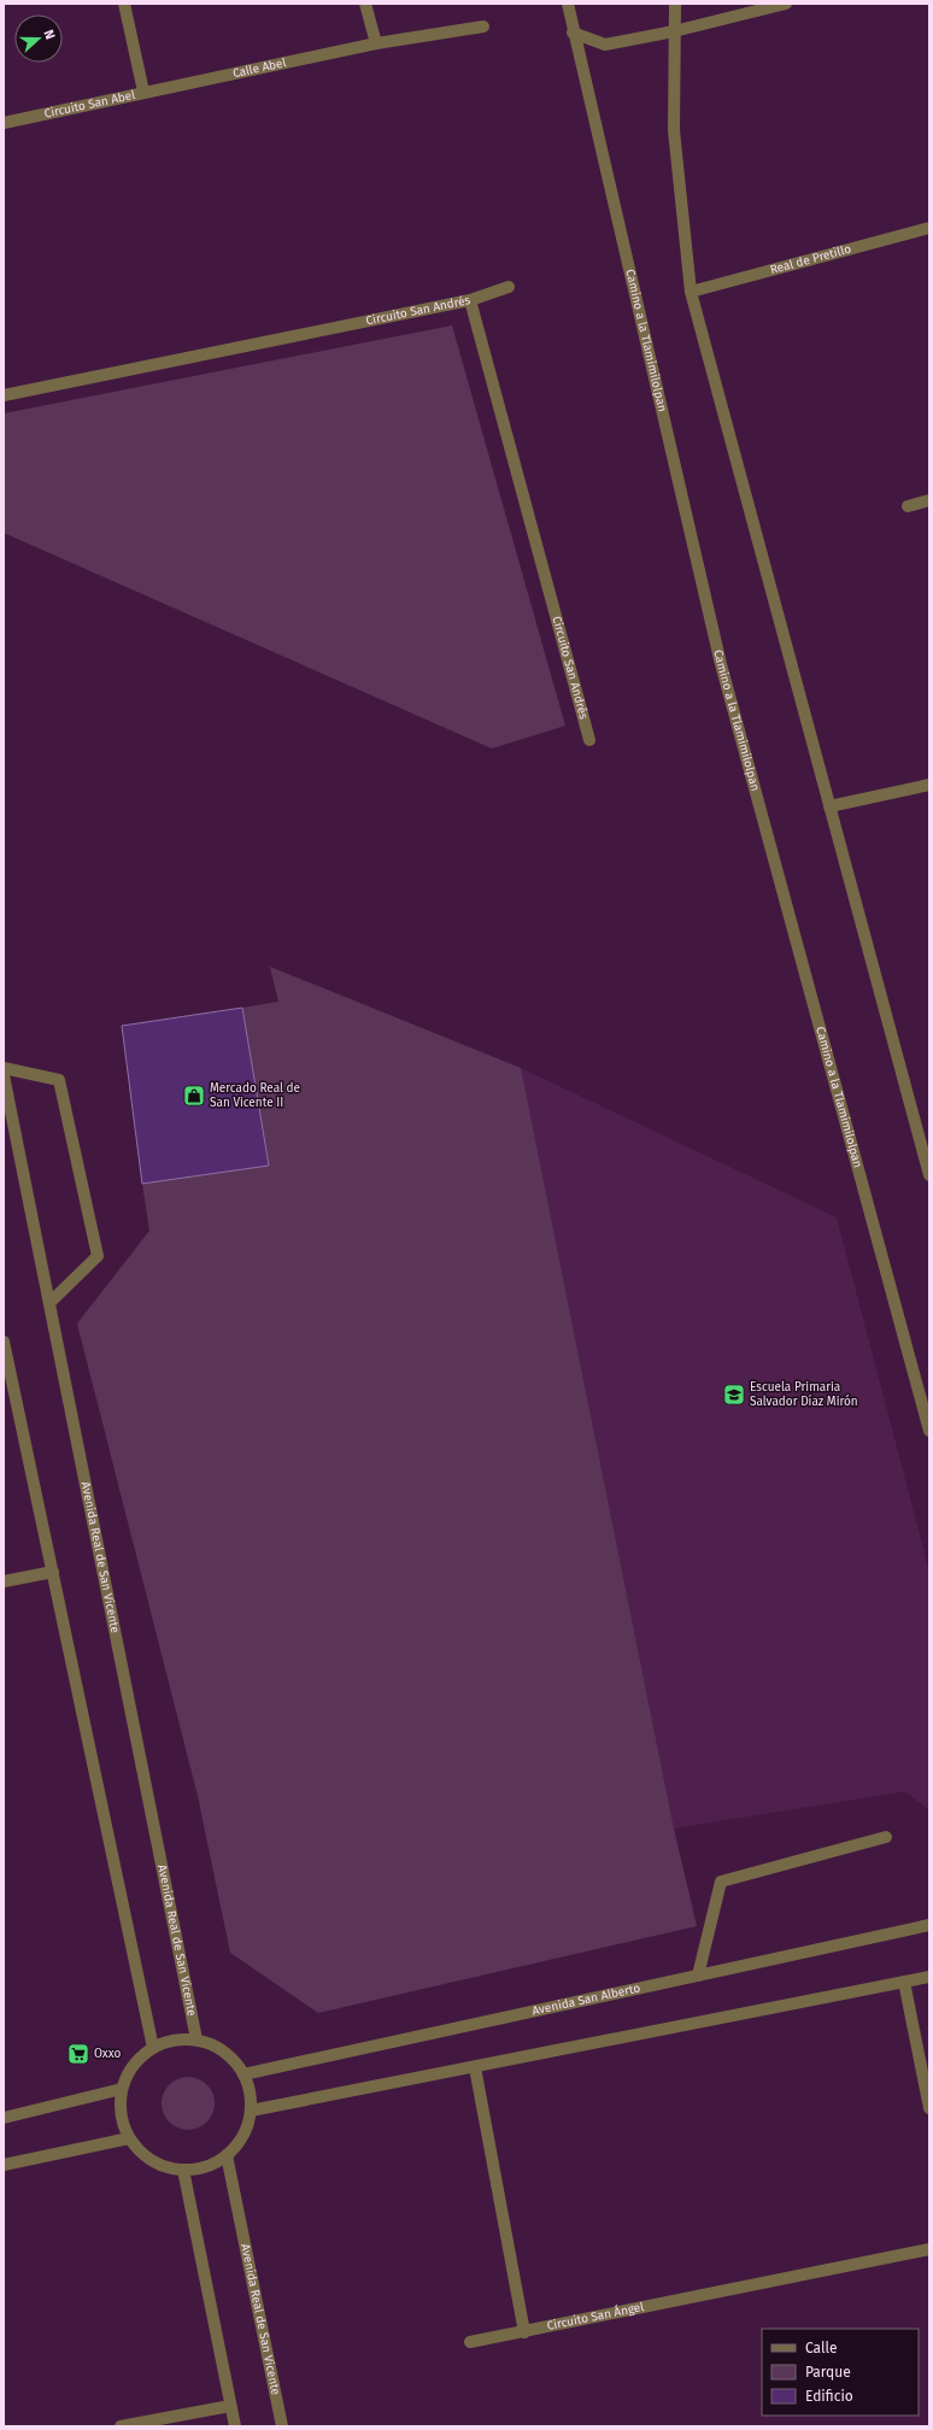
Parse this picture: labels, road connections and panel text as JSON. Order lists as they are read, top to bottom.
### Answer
{
  "streets": {
    "street": [
      "Calle Abel",
      "Circuito San Abel",
      "Real de Pretillo",
      "Circuito San Andrés",
      "Camino a la Tlamimilolpan",
      "Avenida Real de San Vicente",
      "Avenida San Alberto",
      "Circuito San Ángel"
    ]
  },
  "crossings": [
    ["Calle Abel", "Circuito San Abel"],
    ["Avenida Real de San Vicente", "Avenida San Alberto"]
  ],
  "places": {
    "shop": ["Mercado Real de San Vicente II"],
    "school or university": ["Escuela Primaria Salvador Díaz Mirón"],
    "supermarket": ["Oxxo"]
  },
  "legend": ["Calle", "Parque", "Edificio"],
  "north": "right"
}
